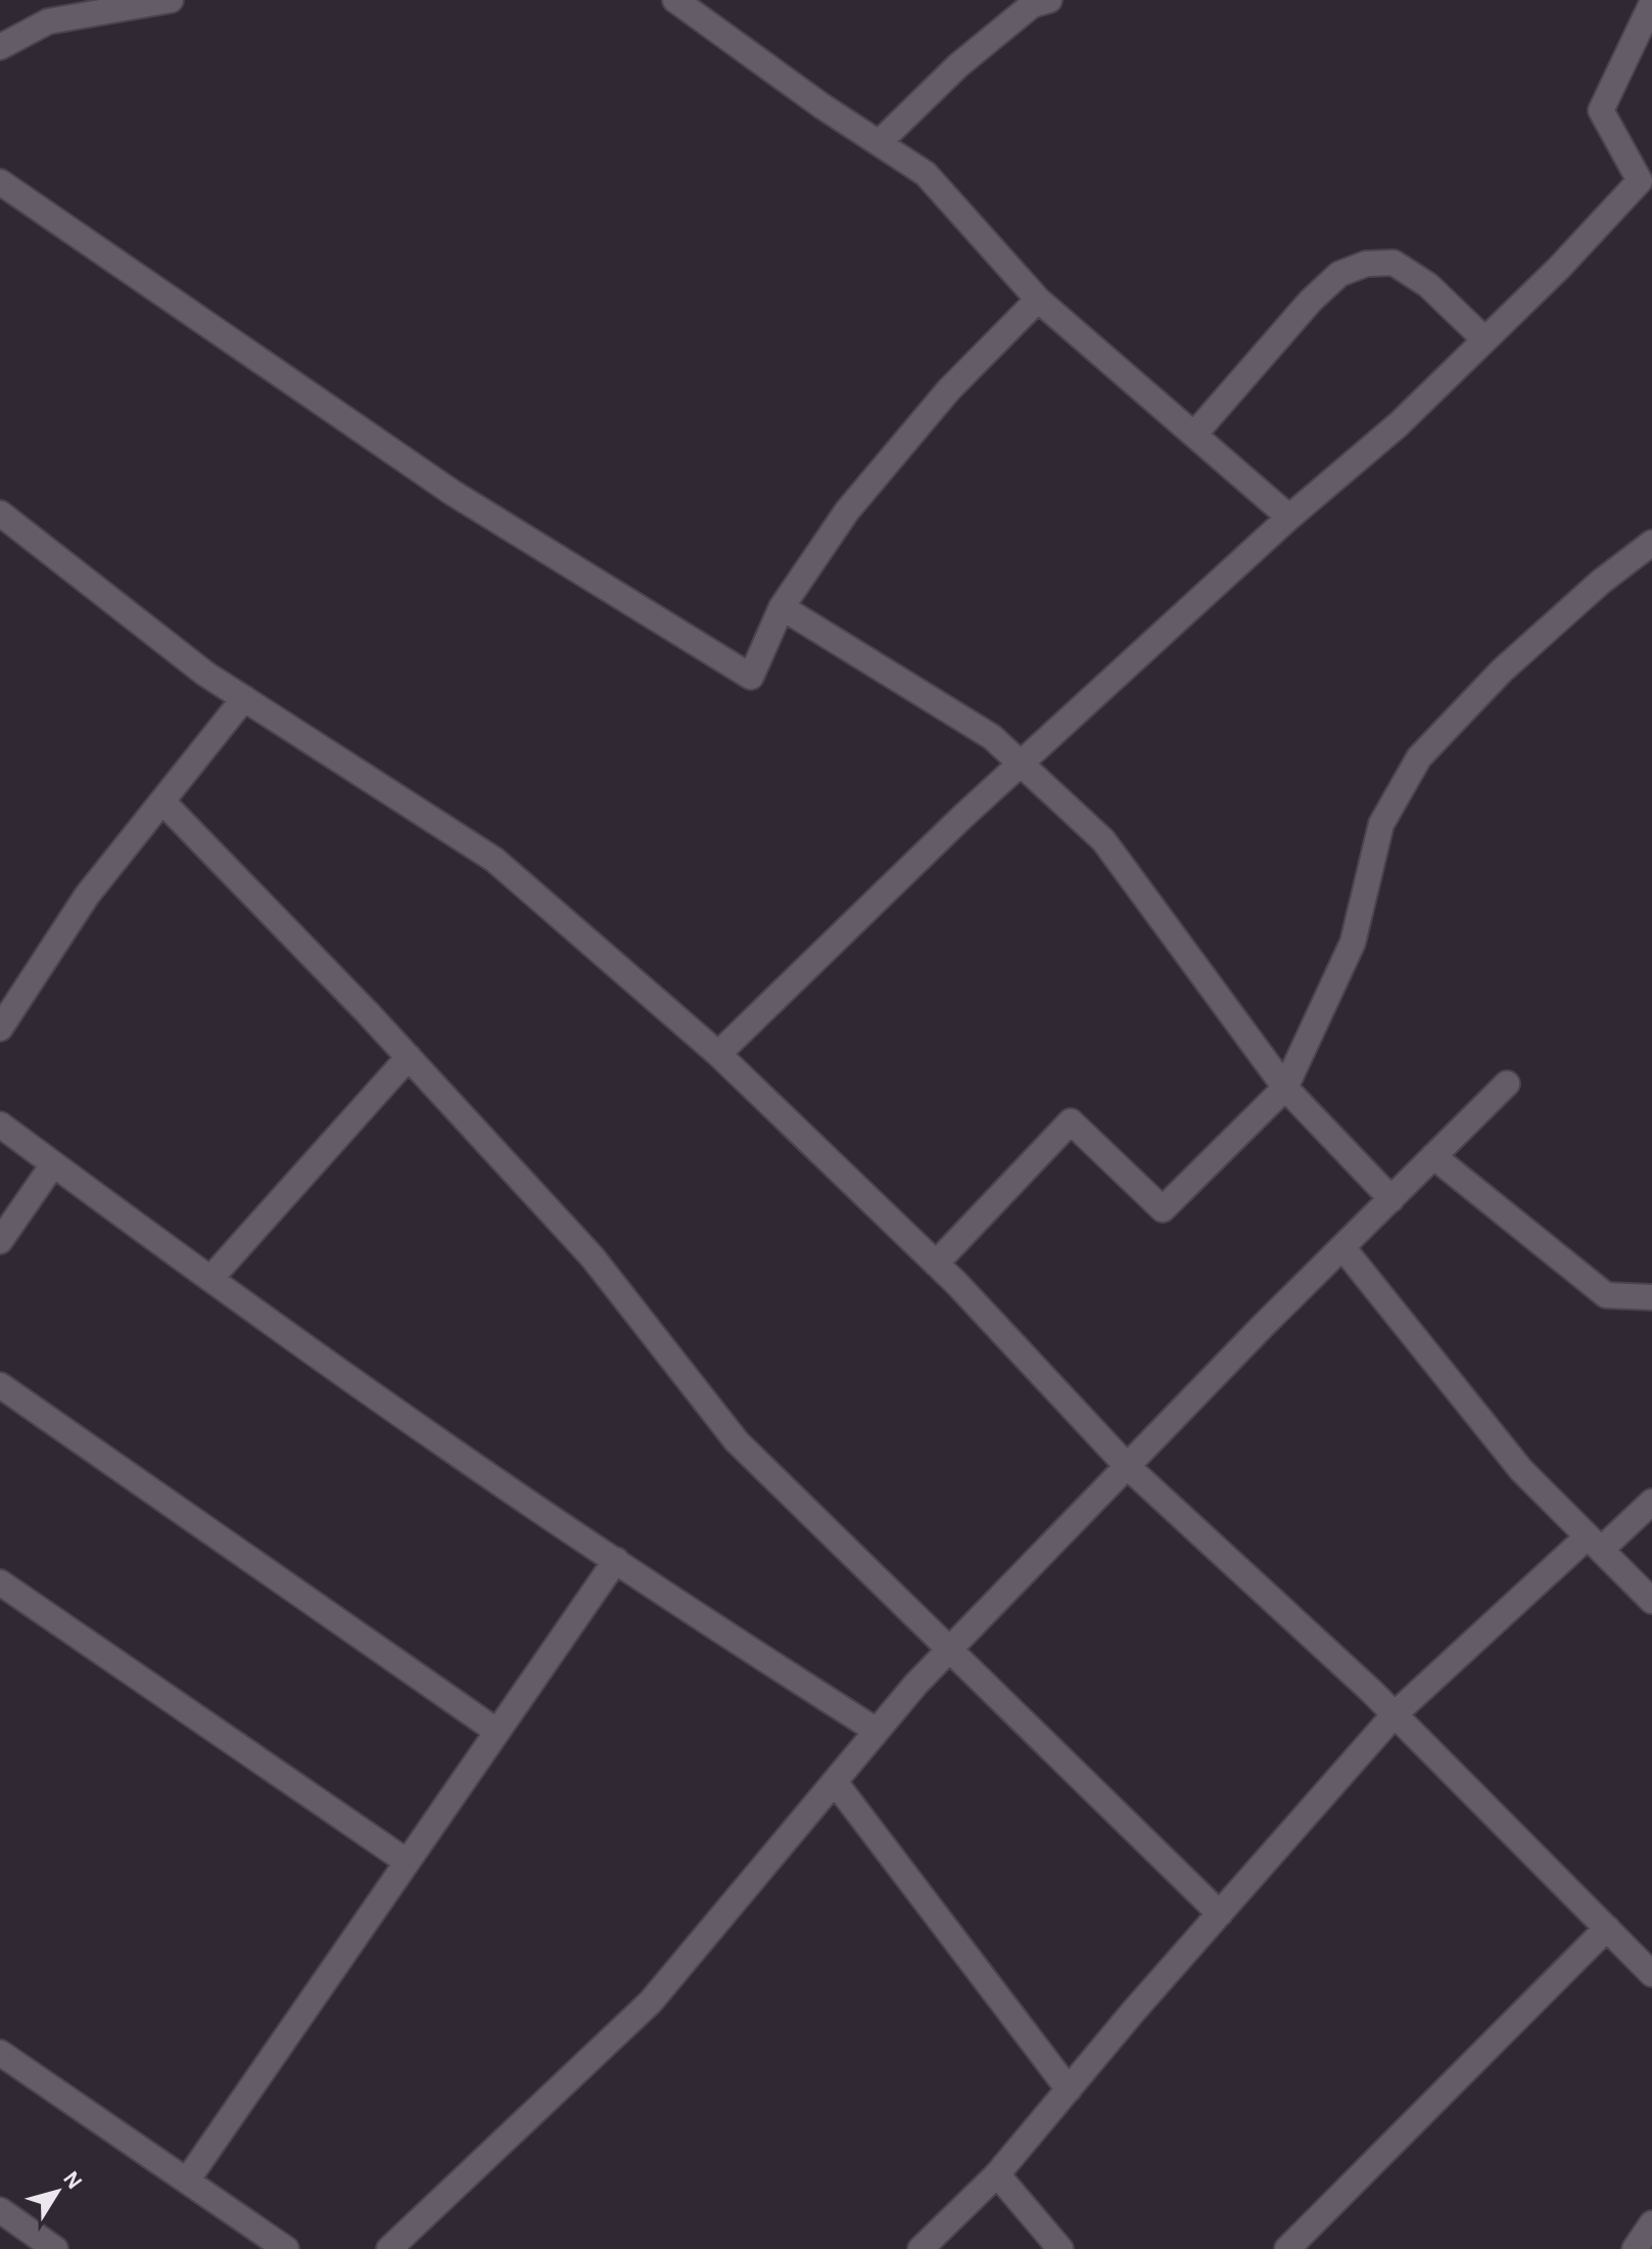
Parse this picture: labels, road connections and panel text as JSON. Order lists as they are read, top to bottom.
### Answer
{
  "north": "top right"
}
